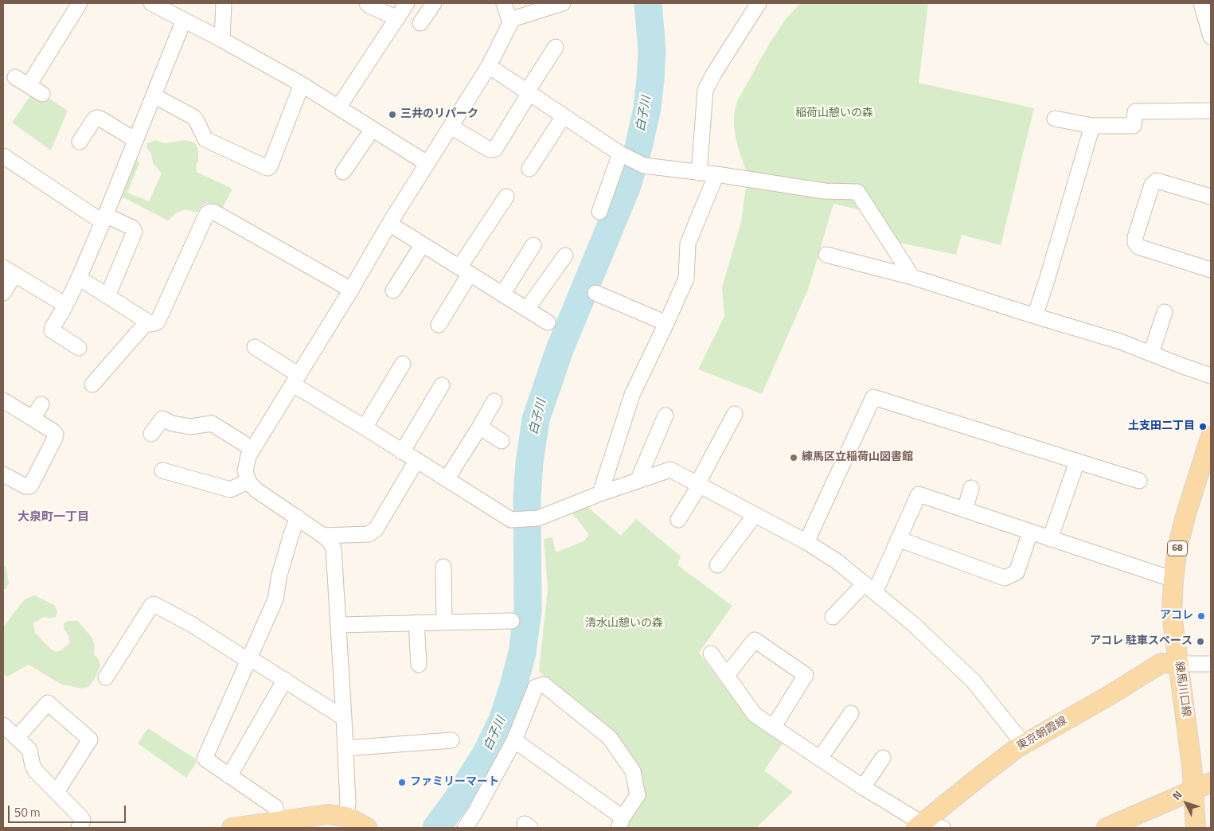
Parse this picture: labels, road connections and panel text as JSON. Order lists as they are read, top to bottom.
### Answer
{
  "streets": {
    "main road": ["68", "練馬川口線", "東京朝霞線"]
  },
  "crossings": [
    ["練馬川口線", "東京朝霞線"]
  ],
  "districts": ["大泉町一丁目"],
  "water": ["白子川"],
  "parks": ["稲荷山憩いの森", "清水山憩いの森"],
  "places": [
    "三井のリパーク",
    "土支田二丁目",
    "練馬区立稲荷山図書館",
    "アコレ",
    "アコレ 駐車スペース",
    "ファミリーマート"
  ],
  "scale_bar": "50 m",
  "north": "top left"
}
